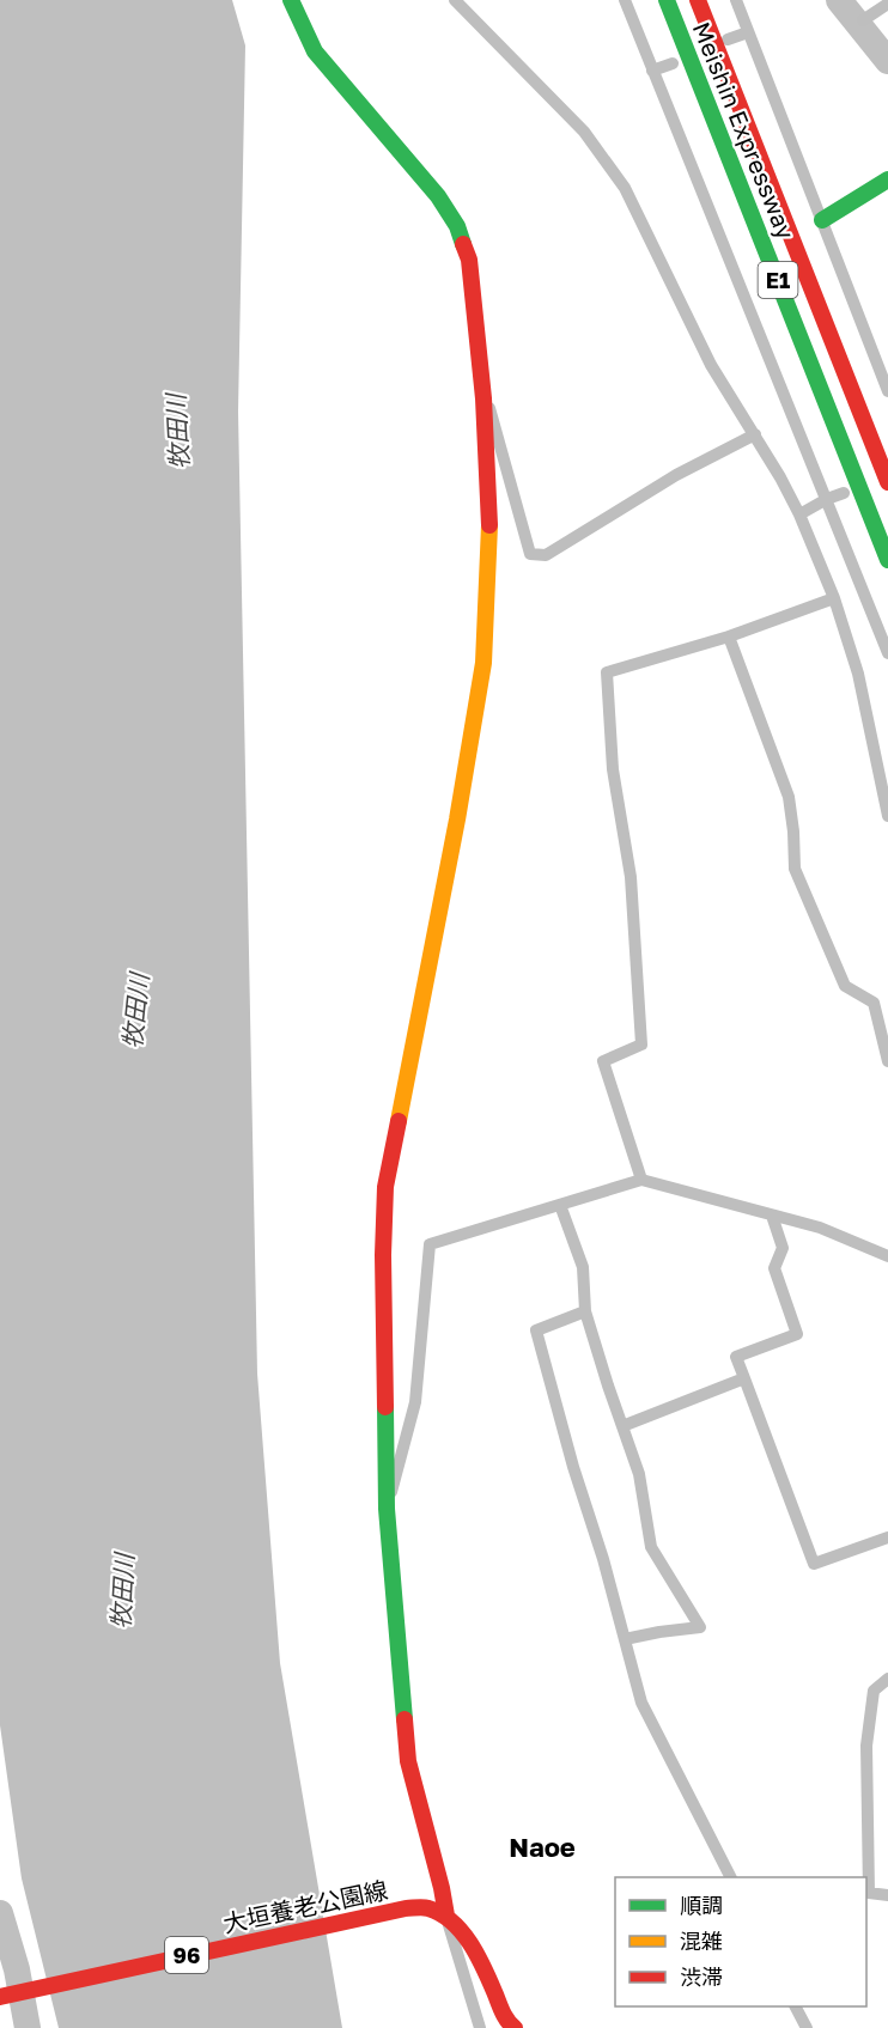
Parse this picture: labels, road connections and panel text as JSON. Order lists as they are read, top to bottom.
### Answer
{
  "streets": {
    "main road": [
      "Meishin Expressway",
      "E1",
      "大垣養老公園線",
      "96"
    ]
  },
  "districts": ["Naoe"],
  "water": ["牧田川"],
  "legend": ["順調", "混雑", "渋滞"]
}
